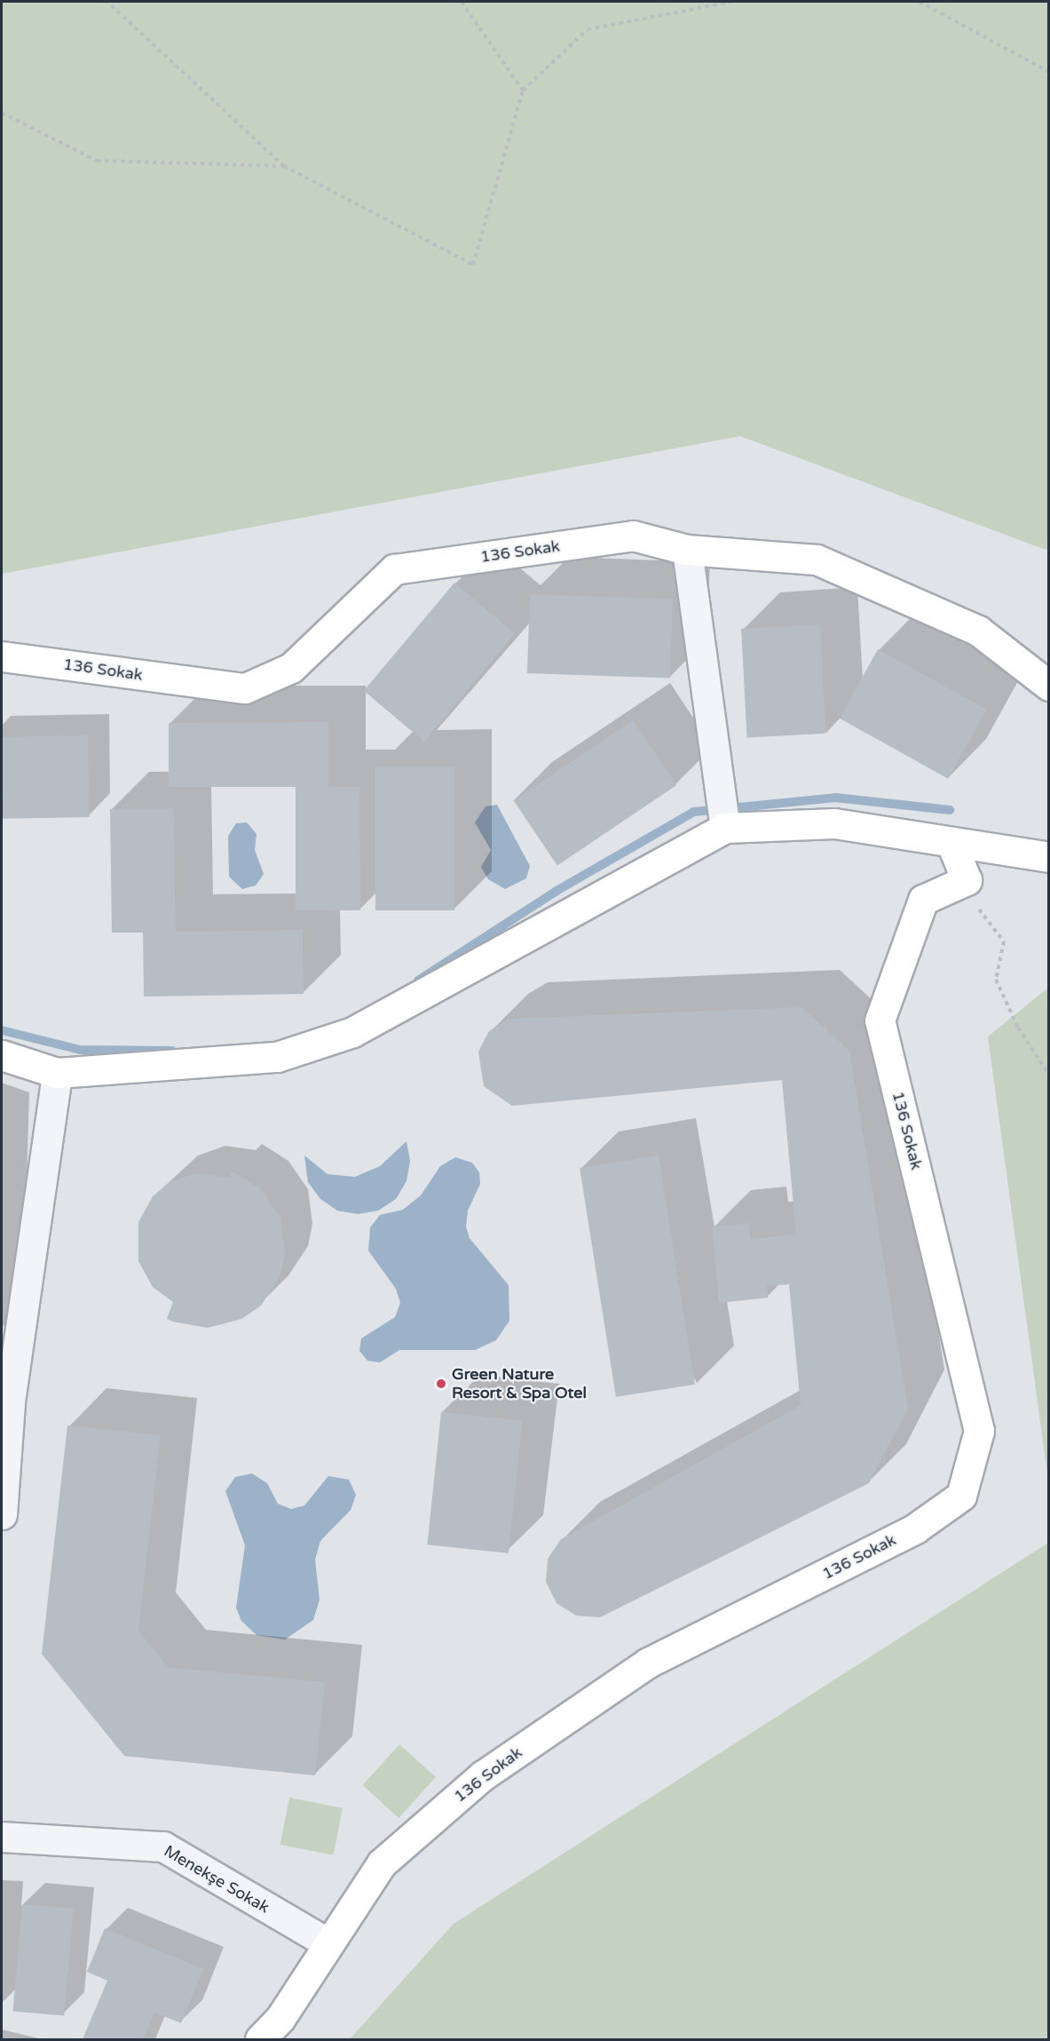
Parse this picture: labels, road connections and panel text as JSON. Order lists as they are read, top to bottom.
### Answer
{
  "streets": {
    "street": ["136 Sokak", "Menekşe Sokak"]
  },
  "crossings": [
    ["136 Sokak", "Menekşe Sokak"]
  ],
  "places": ["Green Nature Resort & Spa Otel"]
}
